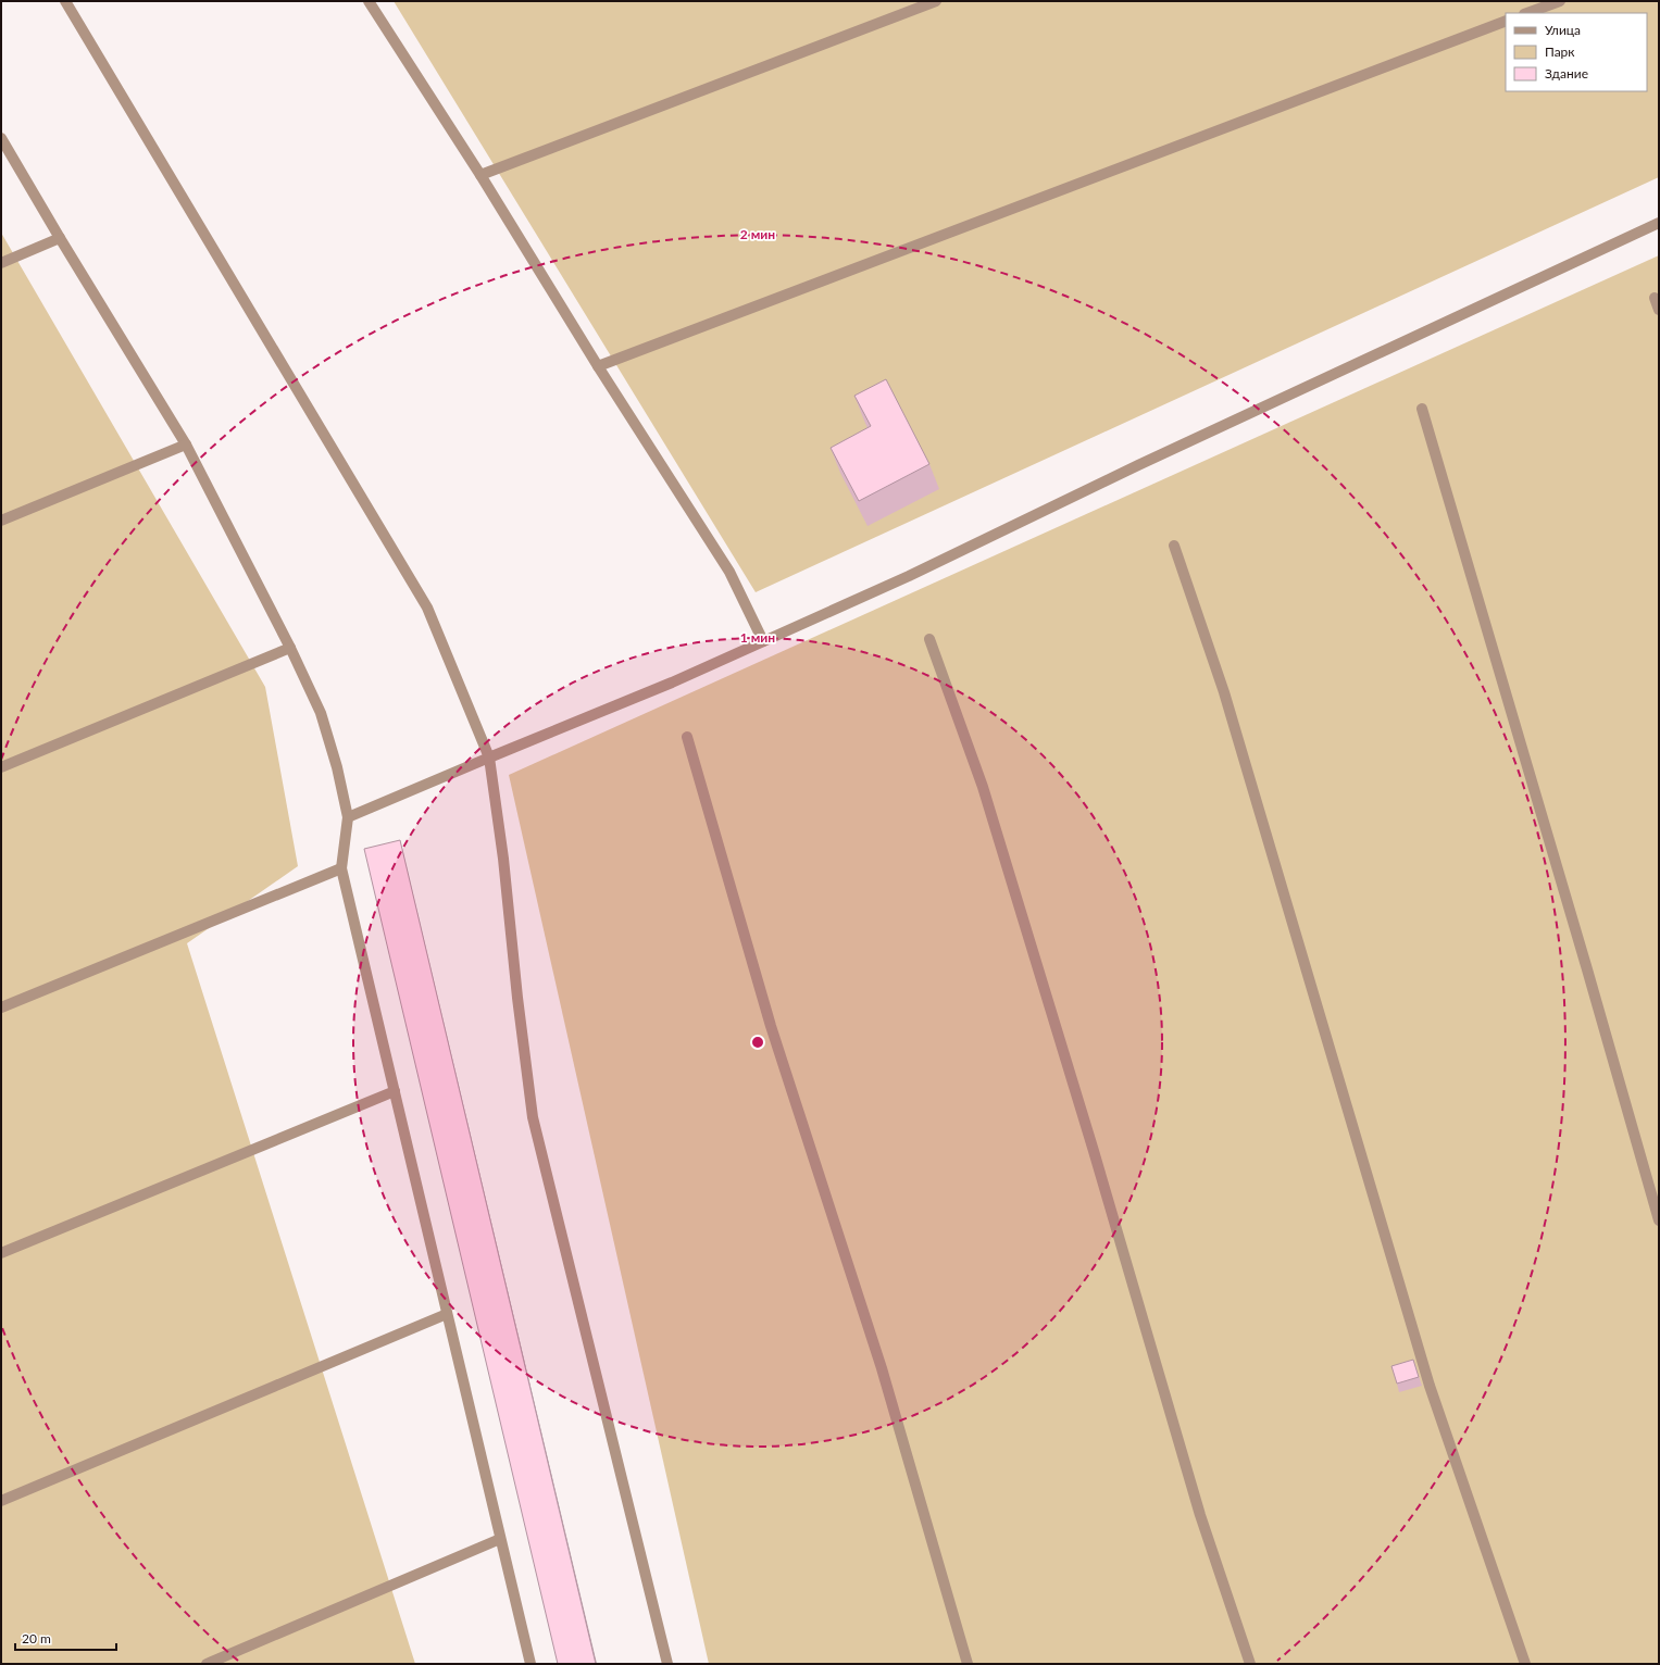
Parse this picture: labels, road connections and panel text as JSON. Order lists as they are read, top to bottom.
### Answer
{
  "legend": ["Улица", "Парк", "Здание"],
  "scale_bar": "20 m",
  "rings": ["2 мин", "1 мин"]
}
